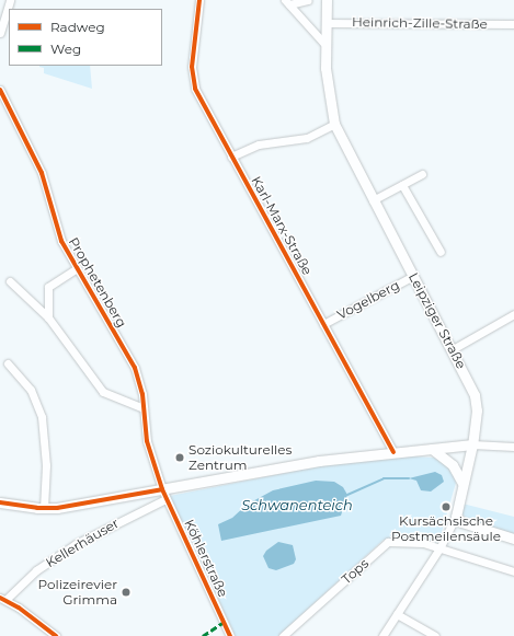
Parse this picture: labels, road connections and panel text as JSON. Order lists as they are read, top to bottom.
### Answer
{
  "streets": {
    "main road": ["Leipziger Straße"],
    "street": [
      "Heinrich-Zille-Straße",
      "Karl-Marx-Straße",
      "Prophetenberg",
      "Vogelberg",
      "Kellerhäuser",
      "Köhlerstraße",
      "Tops"
    ]
  },
  "crossings": [
    ["Heinrich-Zille-Straße", "Leipziger Straße"],
    ["Karl-Marx-Straße", "Vogelberg"],
    ["Prophetenberg", "Kellerhäuser"],
    ["Prophetenberg", "Köhlerstraße"],
    ["Vogelberg", "Leipziger Straße"],
    ["Leipziger Straße", "Tops"],
    ["Kellerhäuser", "Köhlerstraße"]
  ],
  "water": ["Schwanenteich"],
  "places": ["Soziokulturelles Zentrum", "Kursächsische Postmeilensäule", "Polizeirevier Grimma"],
  "legend": ["Radweg", "Weg"]
}
